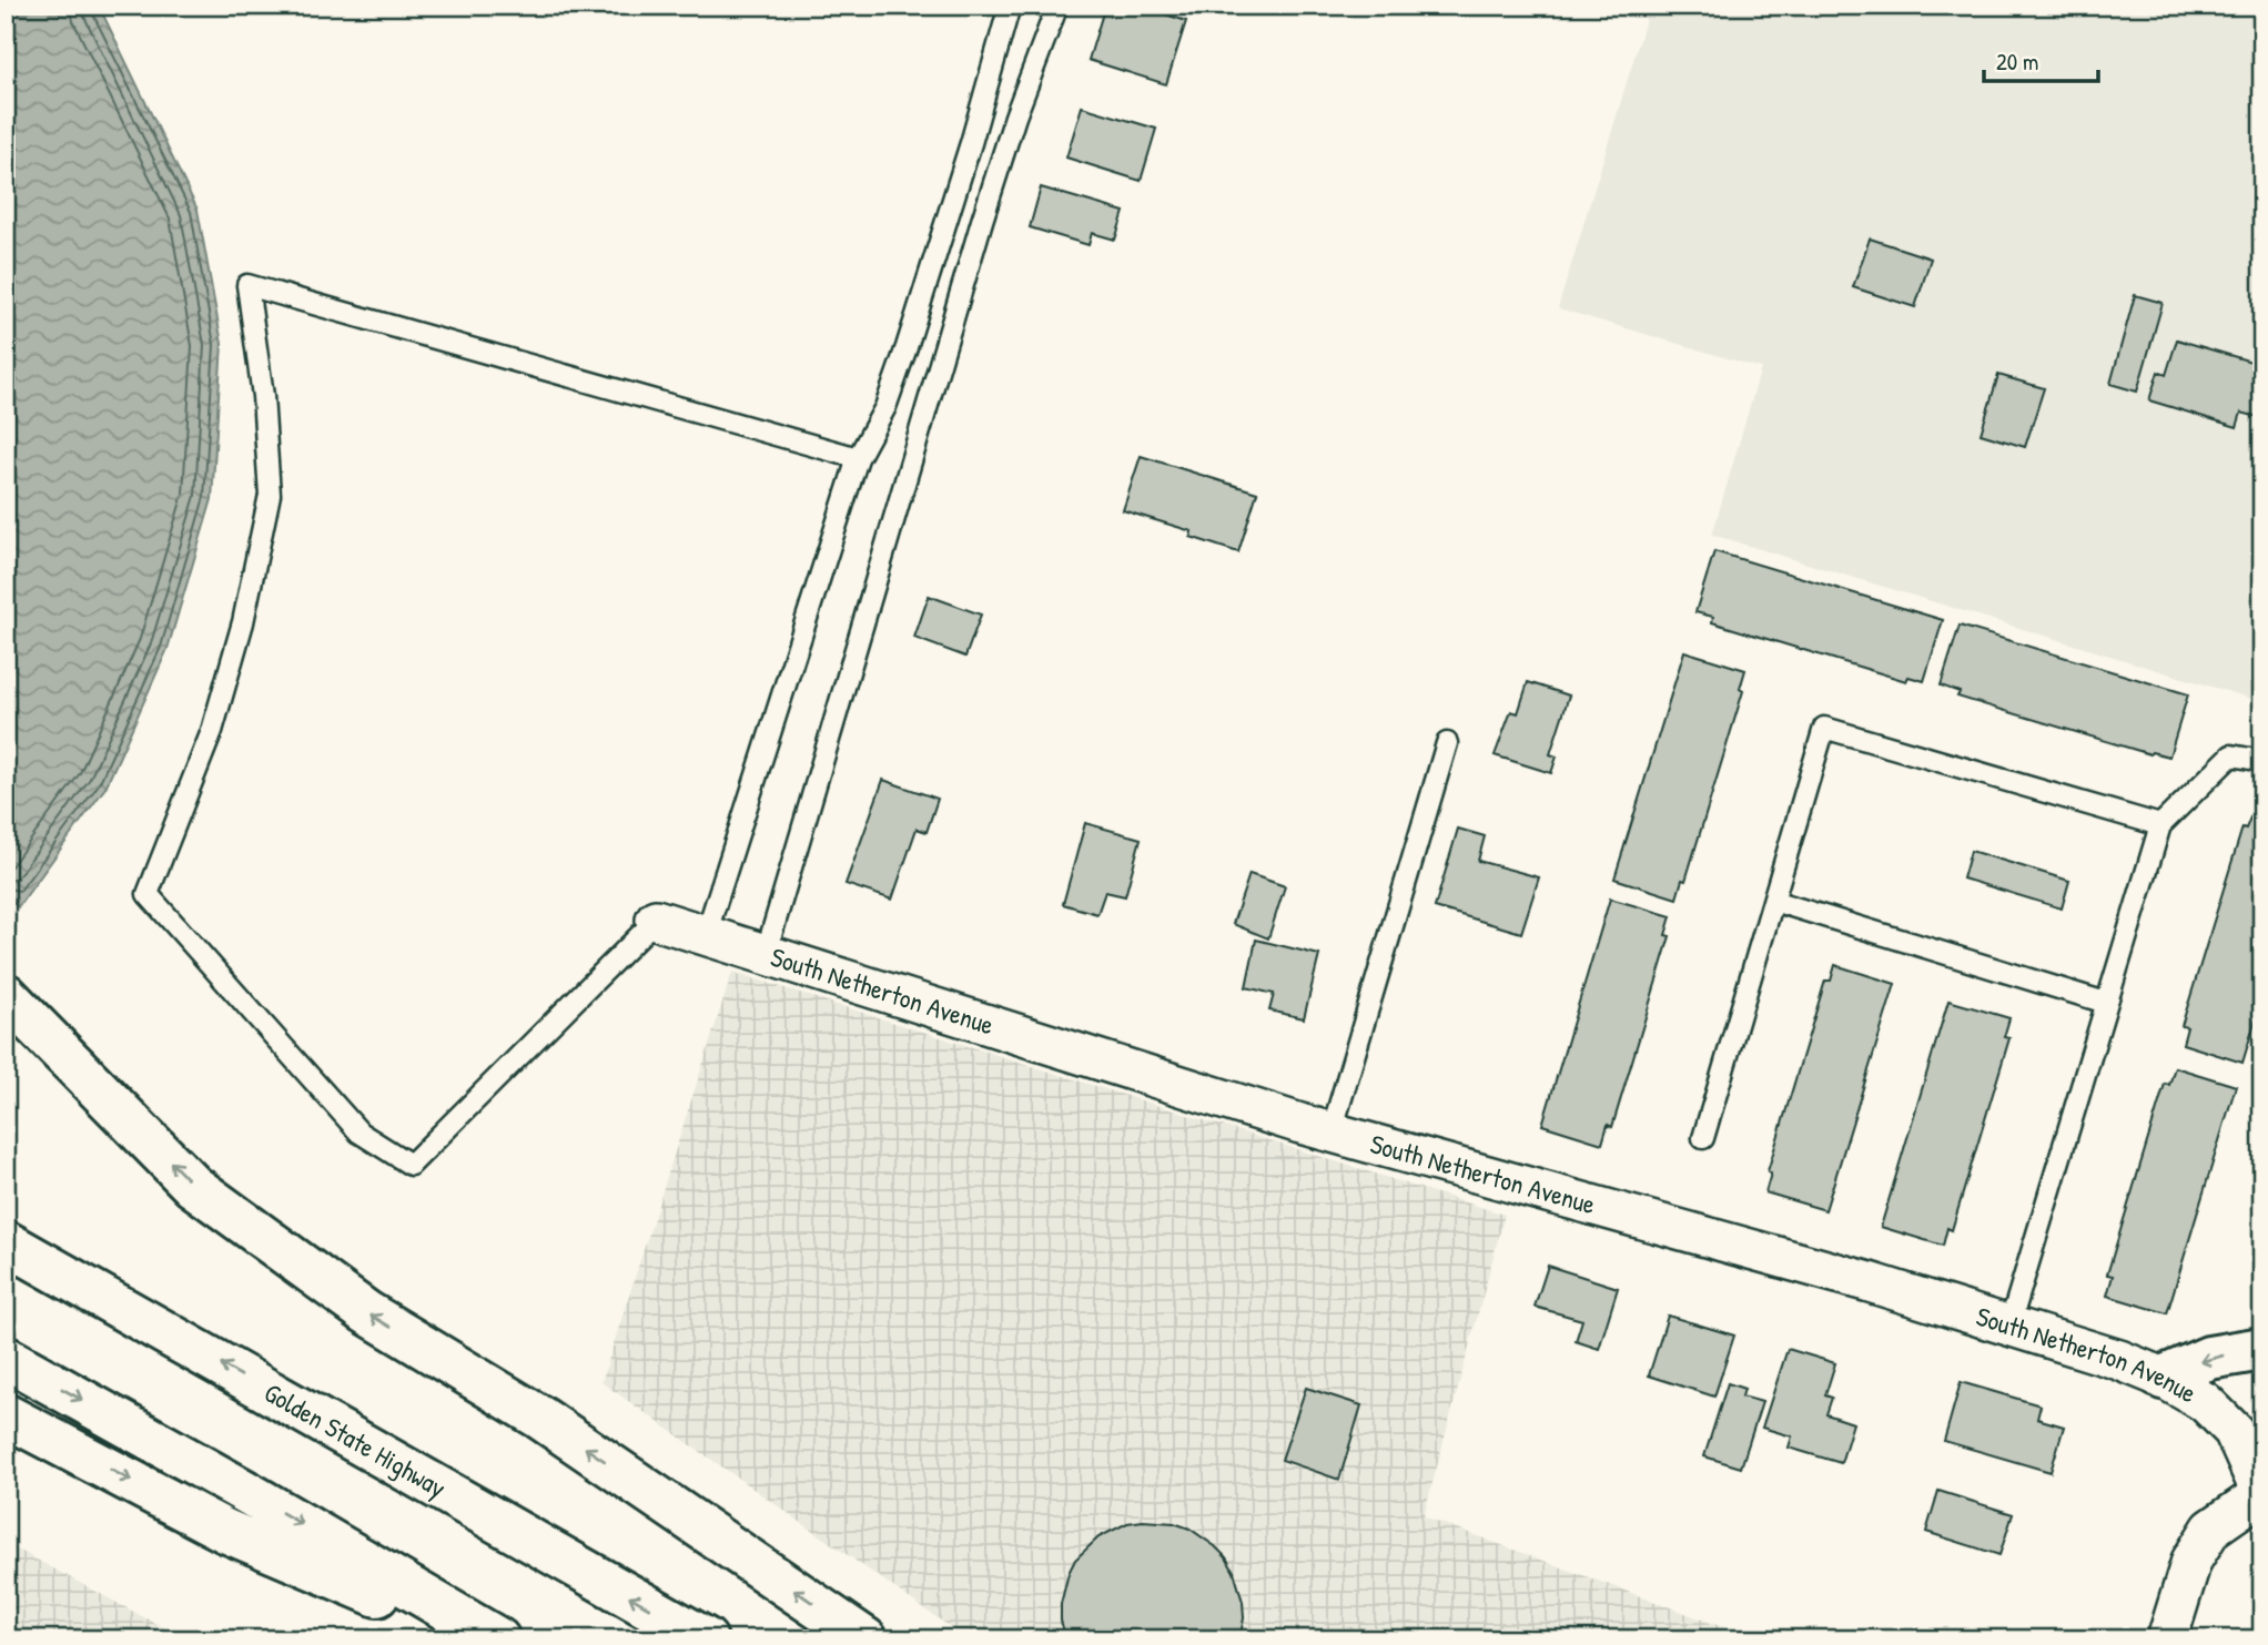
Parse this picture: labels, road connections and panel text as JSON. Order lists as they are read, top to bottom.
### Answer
{
  "streets": {
    "main road": ["Golden State Highway"],
    "street": ["South Netherton Avenue"]
  },
  "scale_bar": "20 m"
}
